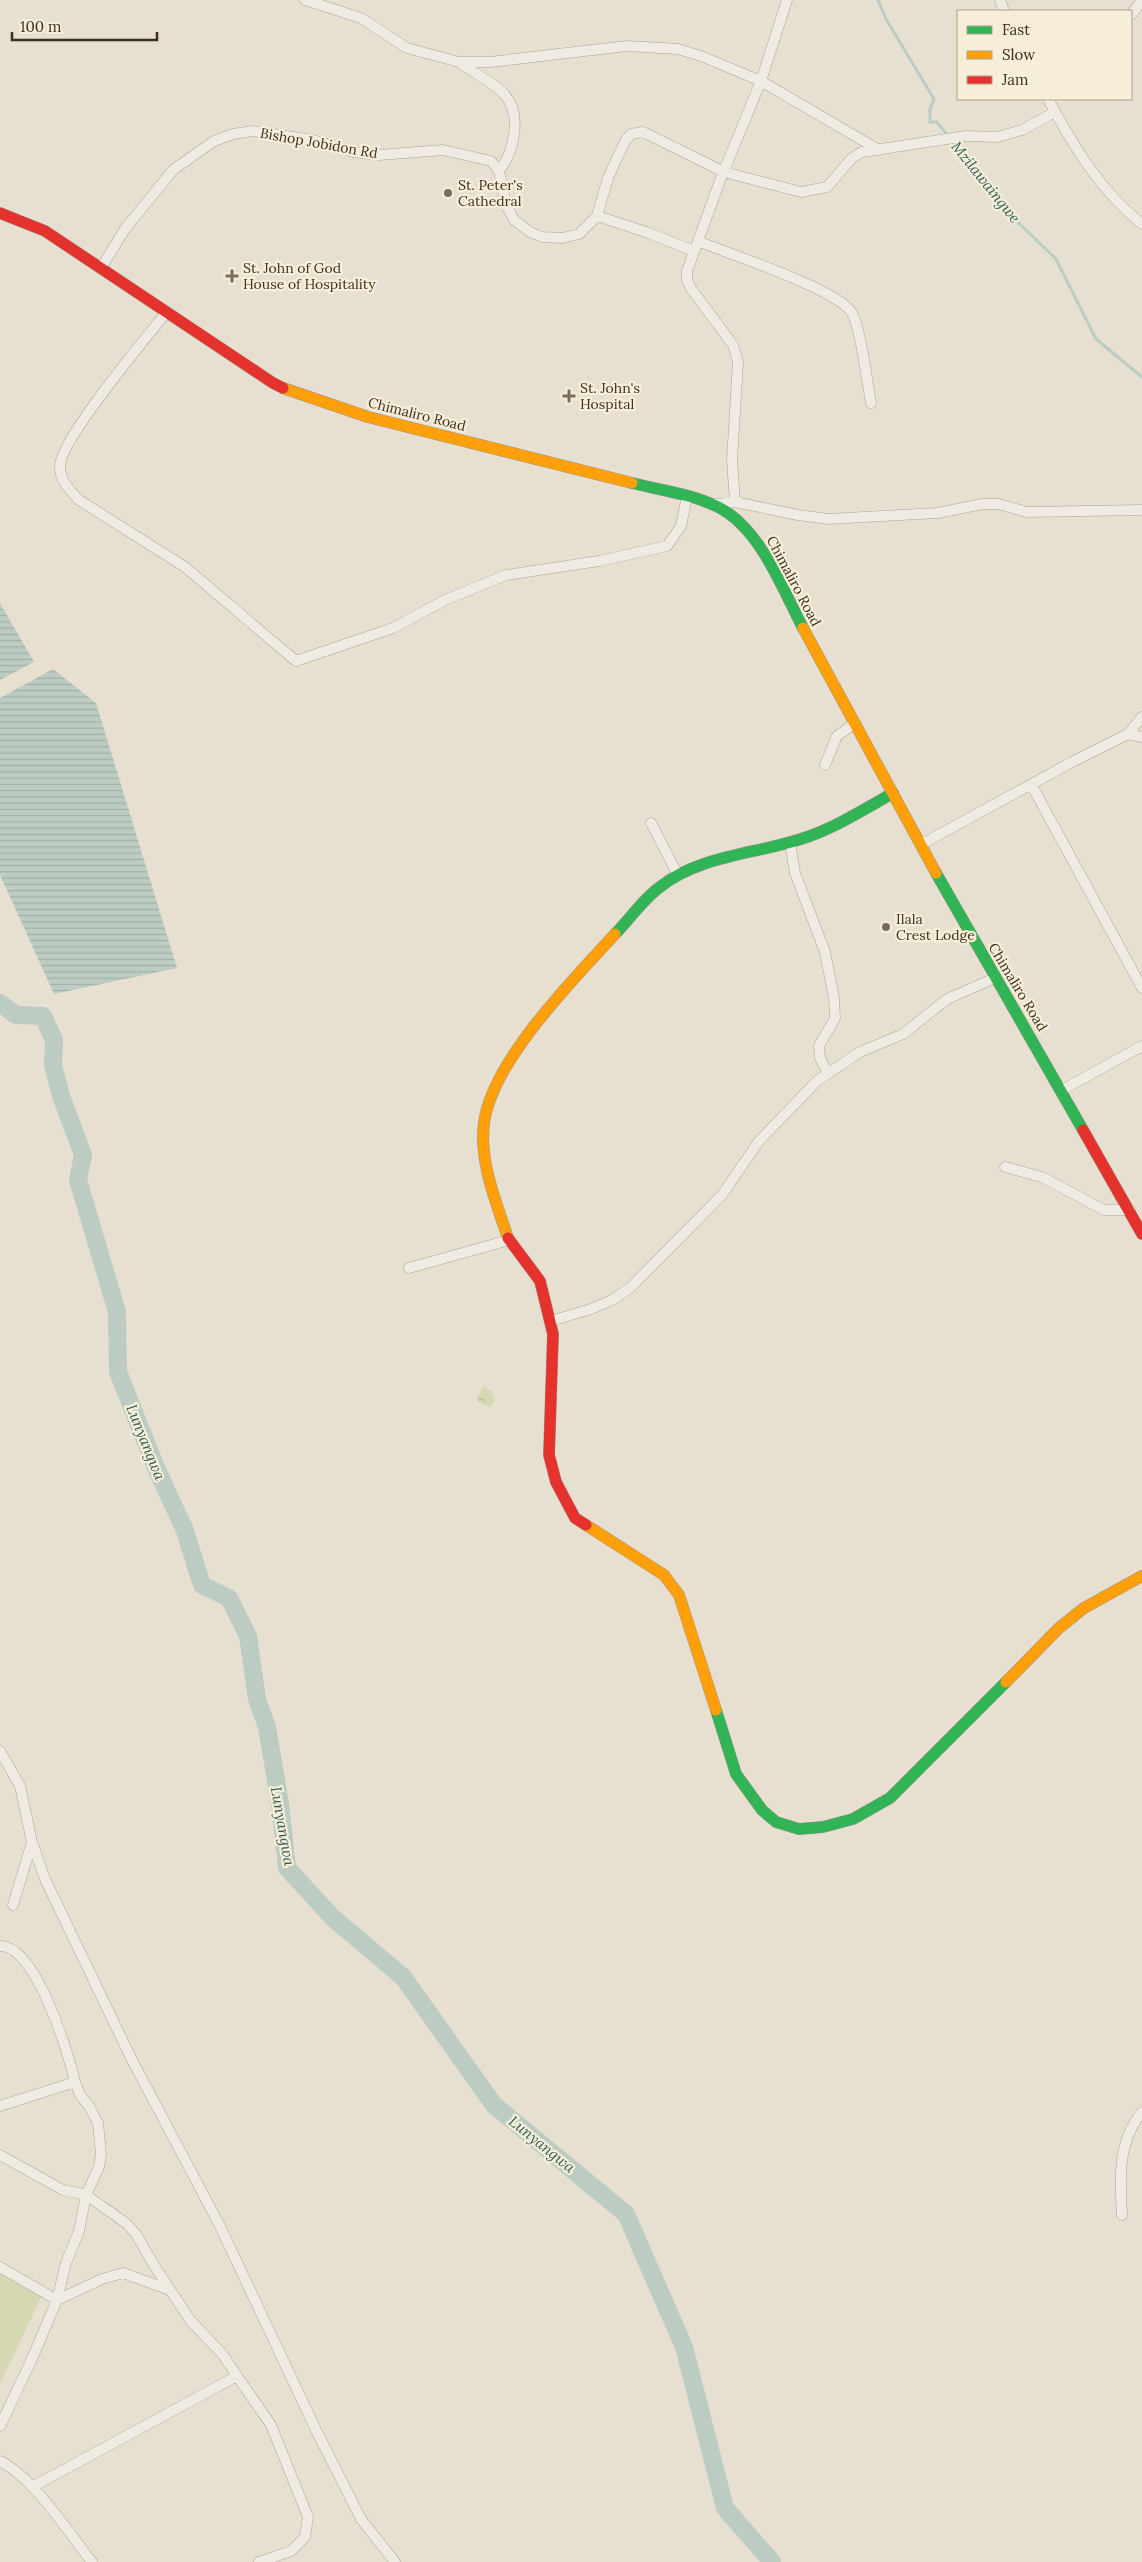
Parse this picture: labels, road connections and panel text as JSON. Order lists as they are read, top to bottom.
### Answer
{
  "streets": {
    "street": ["Bishop Jobidon Rd", "Chimaliro Road"]
  },
  "crossings": [
    ["Bishop Jobidon Rd", "Chimaliro Road"]
  ],
  "water": ["Mzilawaingwe", "Lunyangwa"],
  "places": {
    "other": ["St. Peter's Cathedral", "Ilala Crest Lodge"],
    "health": ["St. John of God House of Hospitality", "St. John's Hospital"]
  },
  "legend": ["Fast", "Slow", "Jam"],
  "scale_bar": "100 m"
}
